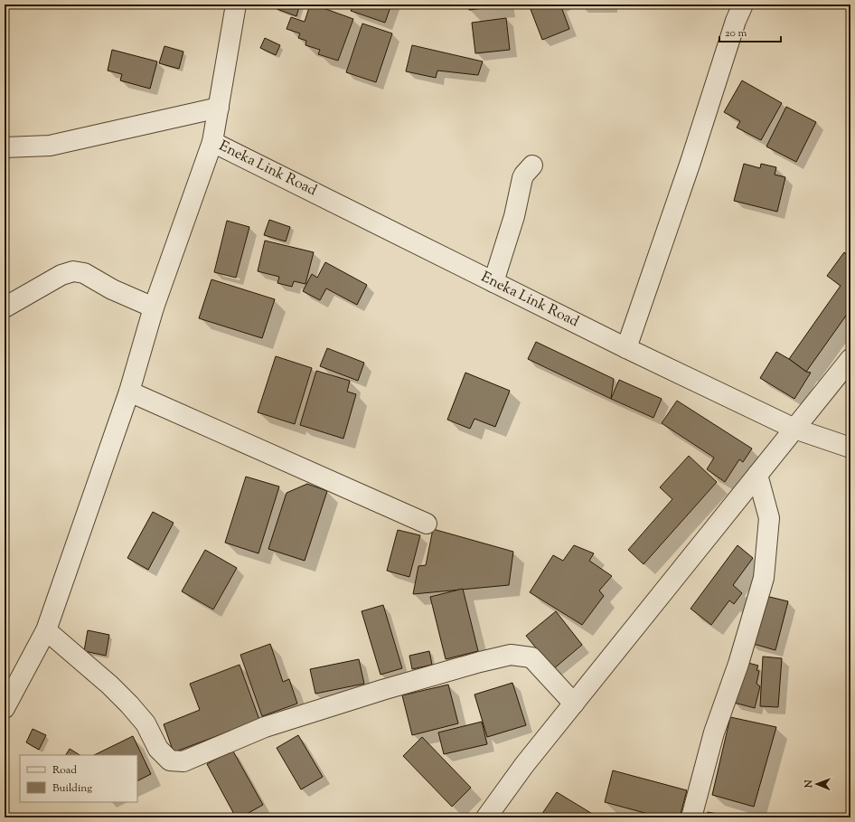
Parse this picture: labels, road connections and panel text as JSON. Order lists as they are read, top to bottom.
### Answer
{
  "streets": {
    "street": ["Eneka Link Road"]
  },
  "legend": ["Road", "Building"],
  "scale_bar": "20 m",
  "north": "left"
}
